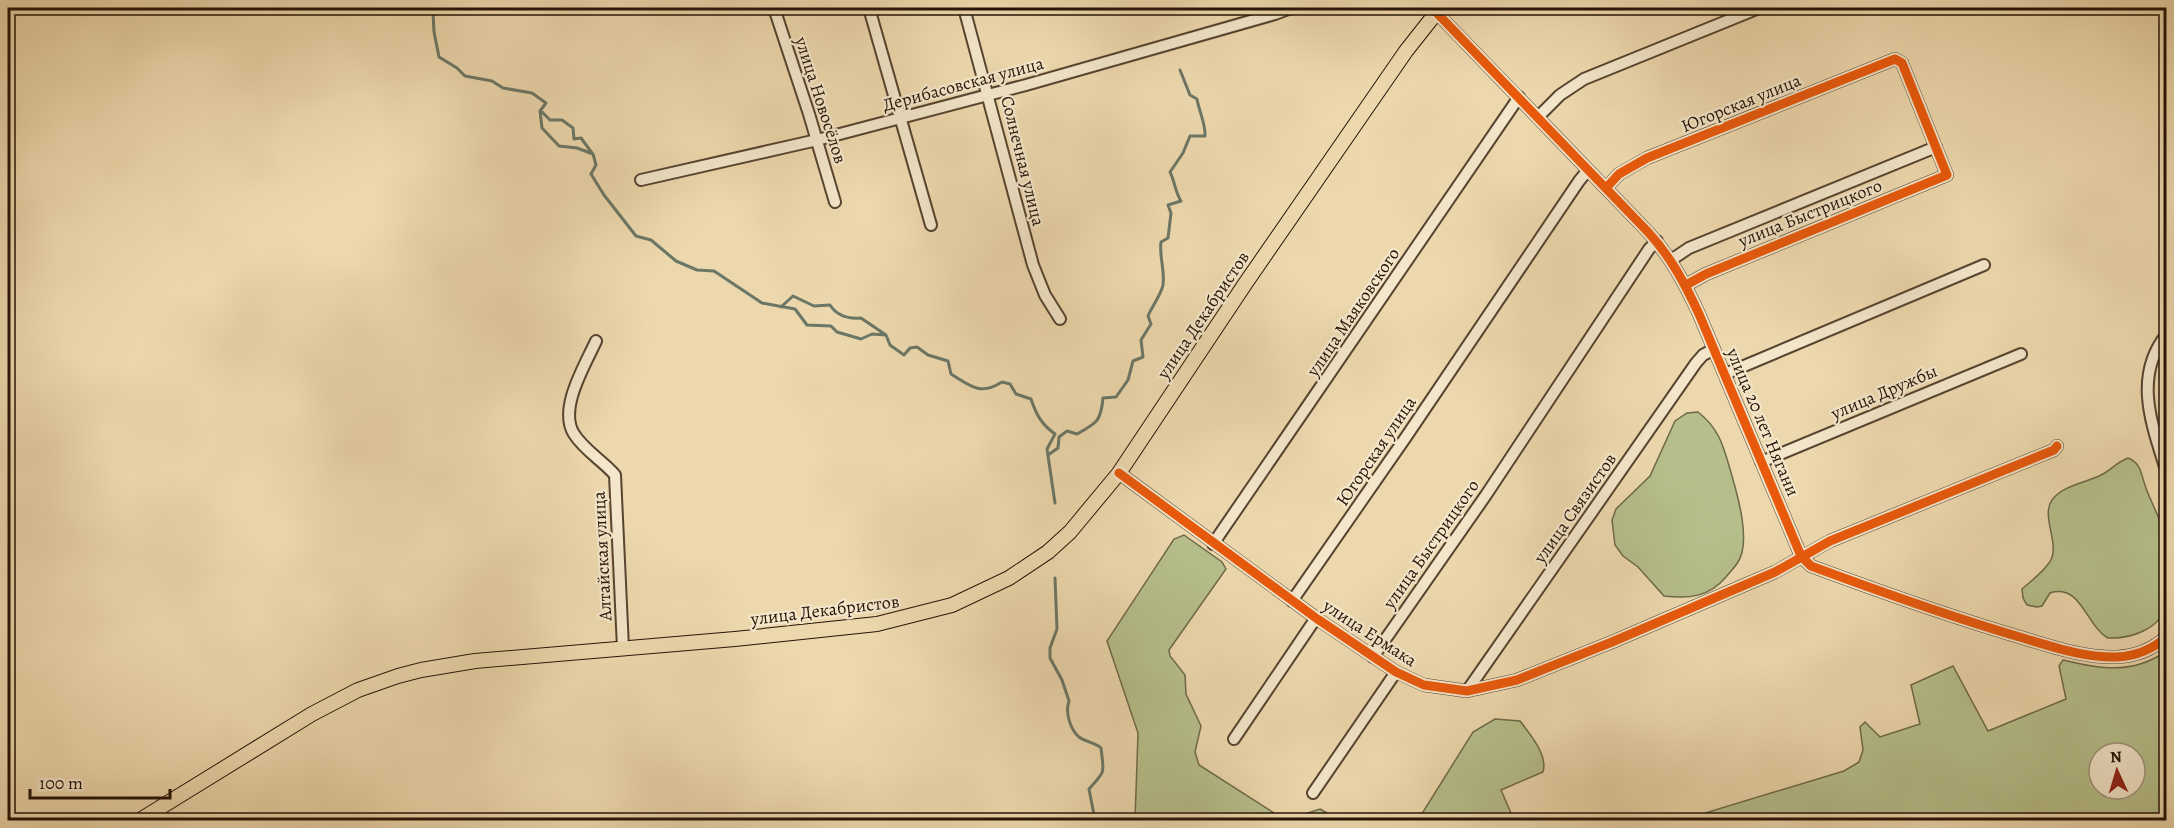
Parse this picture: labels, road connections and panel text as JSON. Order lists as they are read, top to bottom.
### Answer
{
  "streets": {
    "main road": ["улица Декабристов"],
    "street": [
      "Дерибасовская улица",
      "улица Новосёлов",
      "Югорская улица",
      "Солнечная улица",
      "улица Быстрицкого",
      "улица Маяковского",
      "улица Дружбы",
      "улица 20 лет Нягани",
      "улица Связистов",
      "Алтайская улица",
      "улица Ермака"
    ]
  },
  "crossings": [
    ["Дерибасовская улица", "улица Новосёлов"],
    ["Дерибасовская улица", "Солнечная улица"],
    ["Югорская улица", "улица Быстрицкого"],
    ["Югорская улица", "улица 20 лет Нягани"],
    ["Югорская улица", "улица Ермака"],
    ["улица Быстрицкого", "улица 20 лет Нягани"],
    ["улица Быстрицкого", "улица Ермака"],
    ["улица Маяковского", "улица 20 лет Нягани"],
    ["улица Маяковского", "улица Ермака"],
    ["улица Декабристов", "улица 20 лет Нягани"],
    ["улица Декабристов", "Алтайская улица"],
    ["улица Декабристов", "улица Ермака"],
    ["улица Дружбы", "улица 20 лет Нягани"],
    ["улица 20 лет Нягани", "улица Связистов"],
    ["улица 20 лет Нягани", "улица Ермака"],
    ["улица Связистов", "улица Ермака"]
  ],
  "scale_bar": "100 m",
  "north": "top"
}
